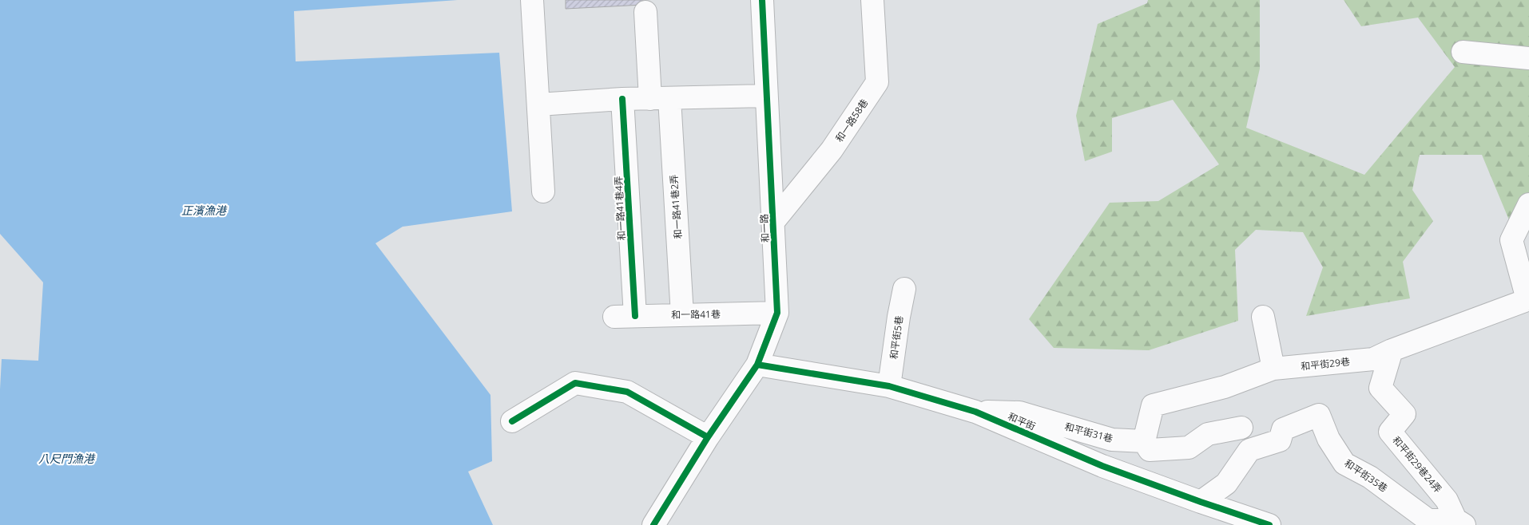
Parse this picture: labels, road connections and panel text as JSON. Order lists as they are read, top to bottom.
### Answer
{
  "streets": {
    "street": [
      "和一路58巷",
      "和一路41巷2弄",
      "和一路41巷4弄",
      "和一路",
      "和一路41巷",
      "和平街5巷",
      "和平街29巷",
      "和平街",
      "和平街31巷",
      "和平街29巷24弄",
      "和平街35巷"
    ]
  },
  "crossings": [
    ["和一路58巷", "和一路"],
    ["和一路41巷2弄", "和一路41巷"],
    ["和一路41巷4弄", "和一路41巷"],
    ["和一路", "和一路41巷"],
    ["和一路", "和平街"],
    ["和平街5巷", "和平街"],
    ["和平街29巷", "和平街31巷"],
    ["和平街29巷", "和平街29巷24弄"],
    ["和平街", "和平街31巷"],
    ["和平街", "和平街35巷"],
    ["和平街29巷24弄", "和平街35巷"]
  ],
  "water": ["正濱漁港", "八尺門漁港"]
}
